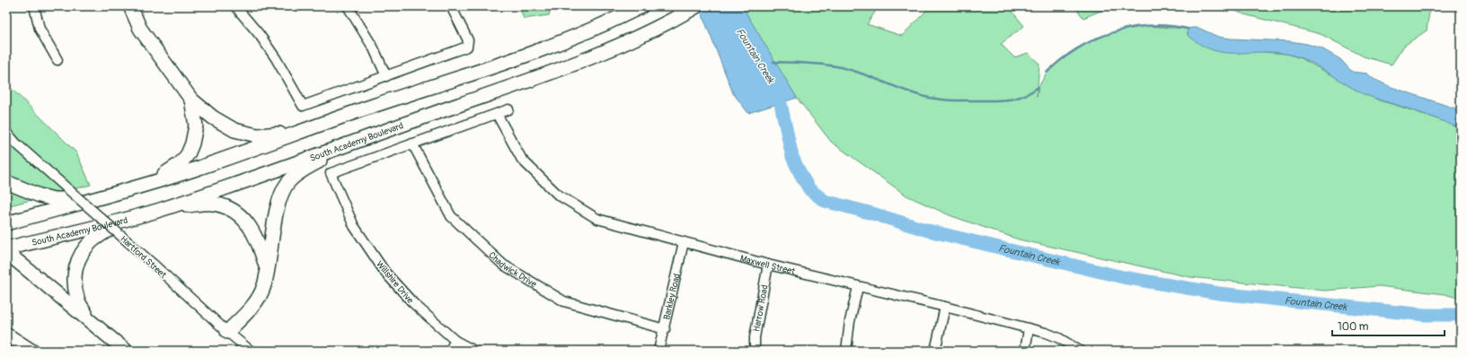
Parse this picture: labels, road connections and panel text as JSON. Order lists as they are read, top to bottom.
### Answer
{
  "streets": {
    "highway": ["South Academy Boulevard"],
    "street": [
      "Hartford Street",
      "Maxwell Street",
      "Chadwick Drive",
      "Willshire Drive",
      "Barkley Road",
      "Harrow Road"
    ]
  },
  "crossings": [
    ["Maxwell Street", "Barkley Road"],
    ["Maxwell Street", "Harrow Road"],
    ["Chadwick Drive", "Willshire Drive"],
    ["Chadwick Drive", "Barkley Road"]
  ],
  "water": ["Fountain Creek"],
  "scale_bar": "100 m"
}
